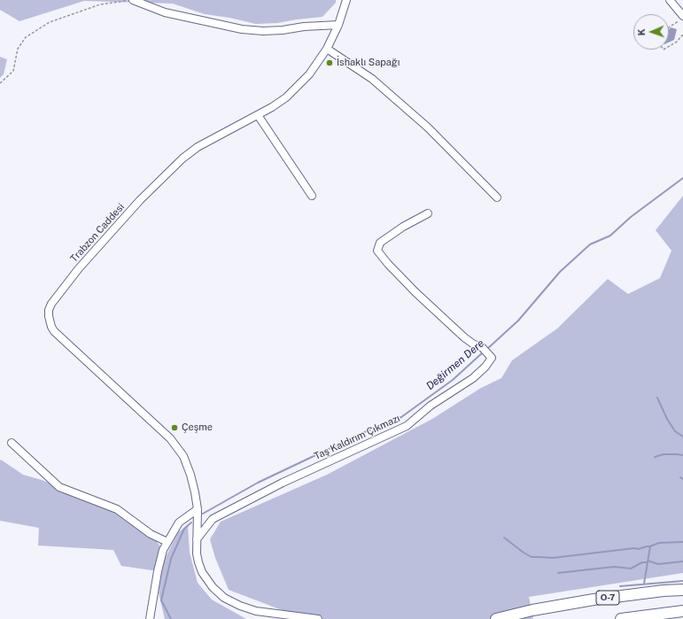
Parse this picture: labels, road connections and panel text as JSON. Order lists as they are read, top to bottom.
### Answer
{
  "streets": {
    "highway": ["O-7"],
    "street": ["Trabzon Caddesi", "Taş Kaldırım Çıkmazı"]
  },
  "water": ["Değirmen Dere"],
  "places": ["İshaklı Sapağı", "Çeşme"],
  "north": "left"
}
